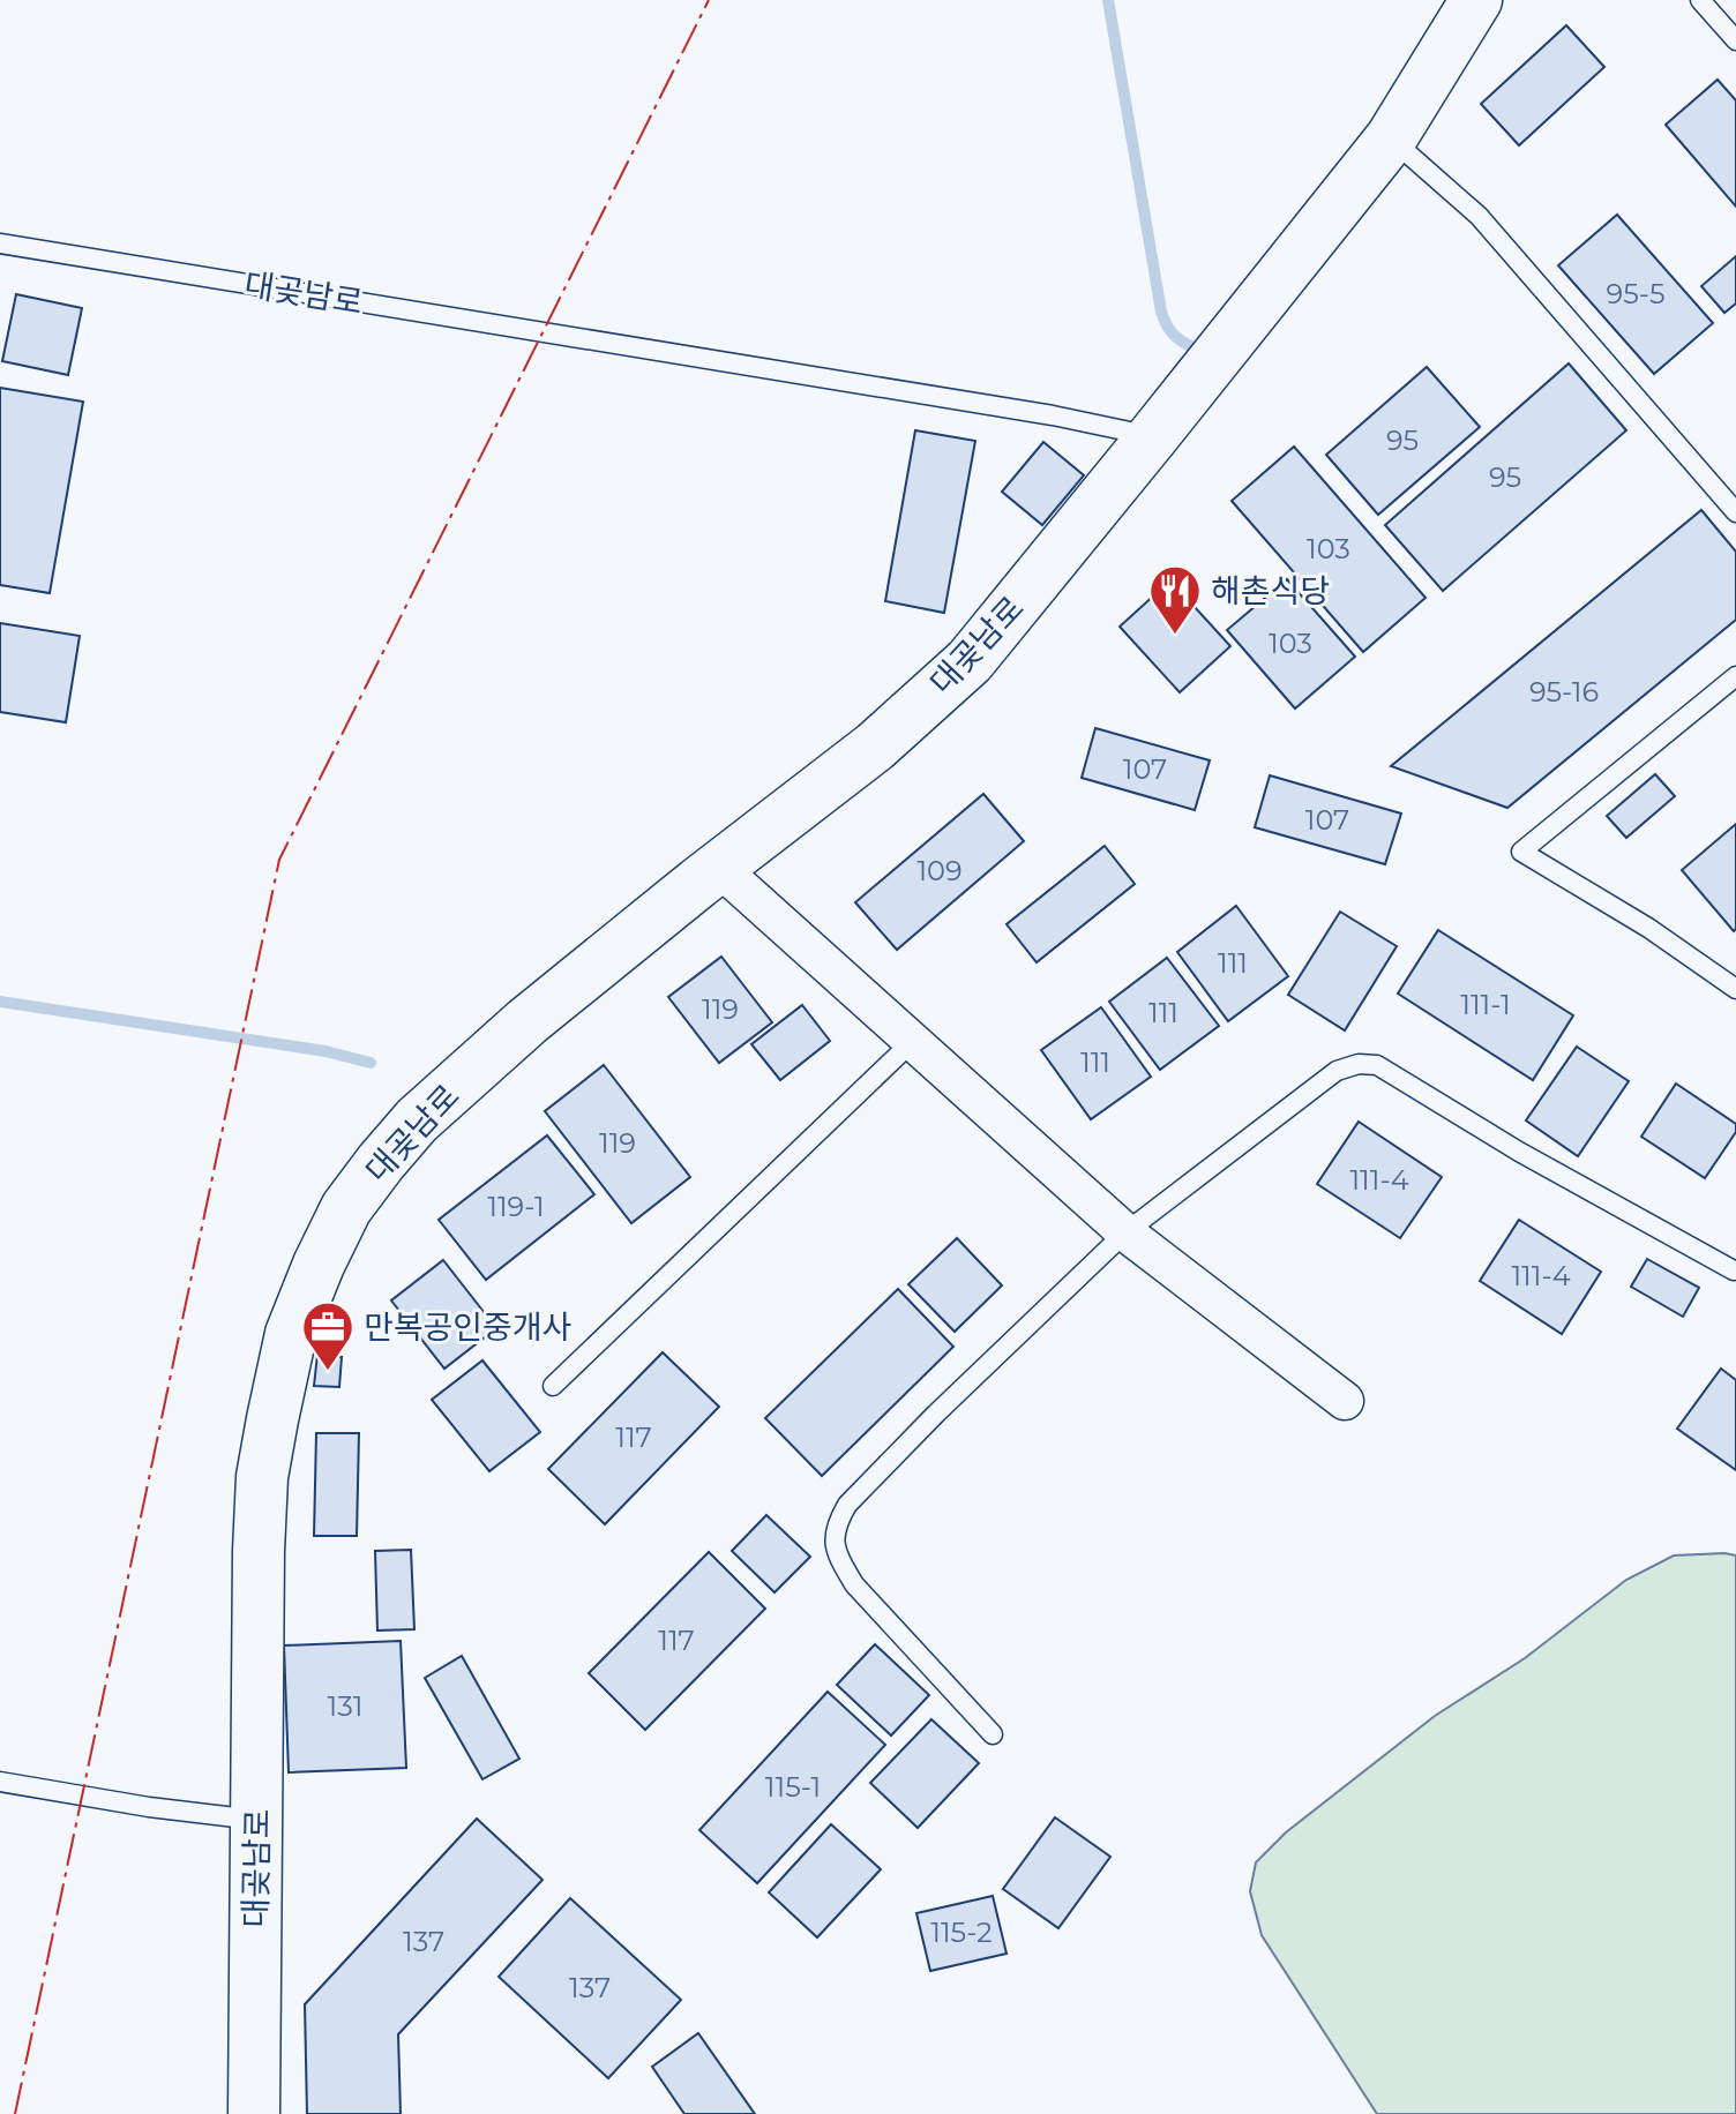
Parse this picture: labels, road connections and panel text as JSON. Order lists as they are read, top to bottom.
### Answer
{
  "streets": {
    "street": ["대곶남로"]
  },
  "places": {
    "restaurant": ["해촌식당"],
    "office": ["만복공인중개사"]
  },
  "house_numbers": [
    "95-5",
    "95",
    "95",
    "103",
    "103",
    "95-16",
    "107",
    "107",
    "109",
    "111",
    "111-1",
    "119",
    "111",
    "111",
    "119",
    "111-4",
    "119-1",
    "111-4",
    "117",
    "117",
    "131",
    "115-1",
    "115-2",
    "137",
    "137"
  ]
}
